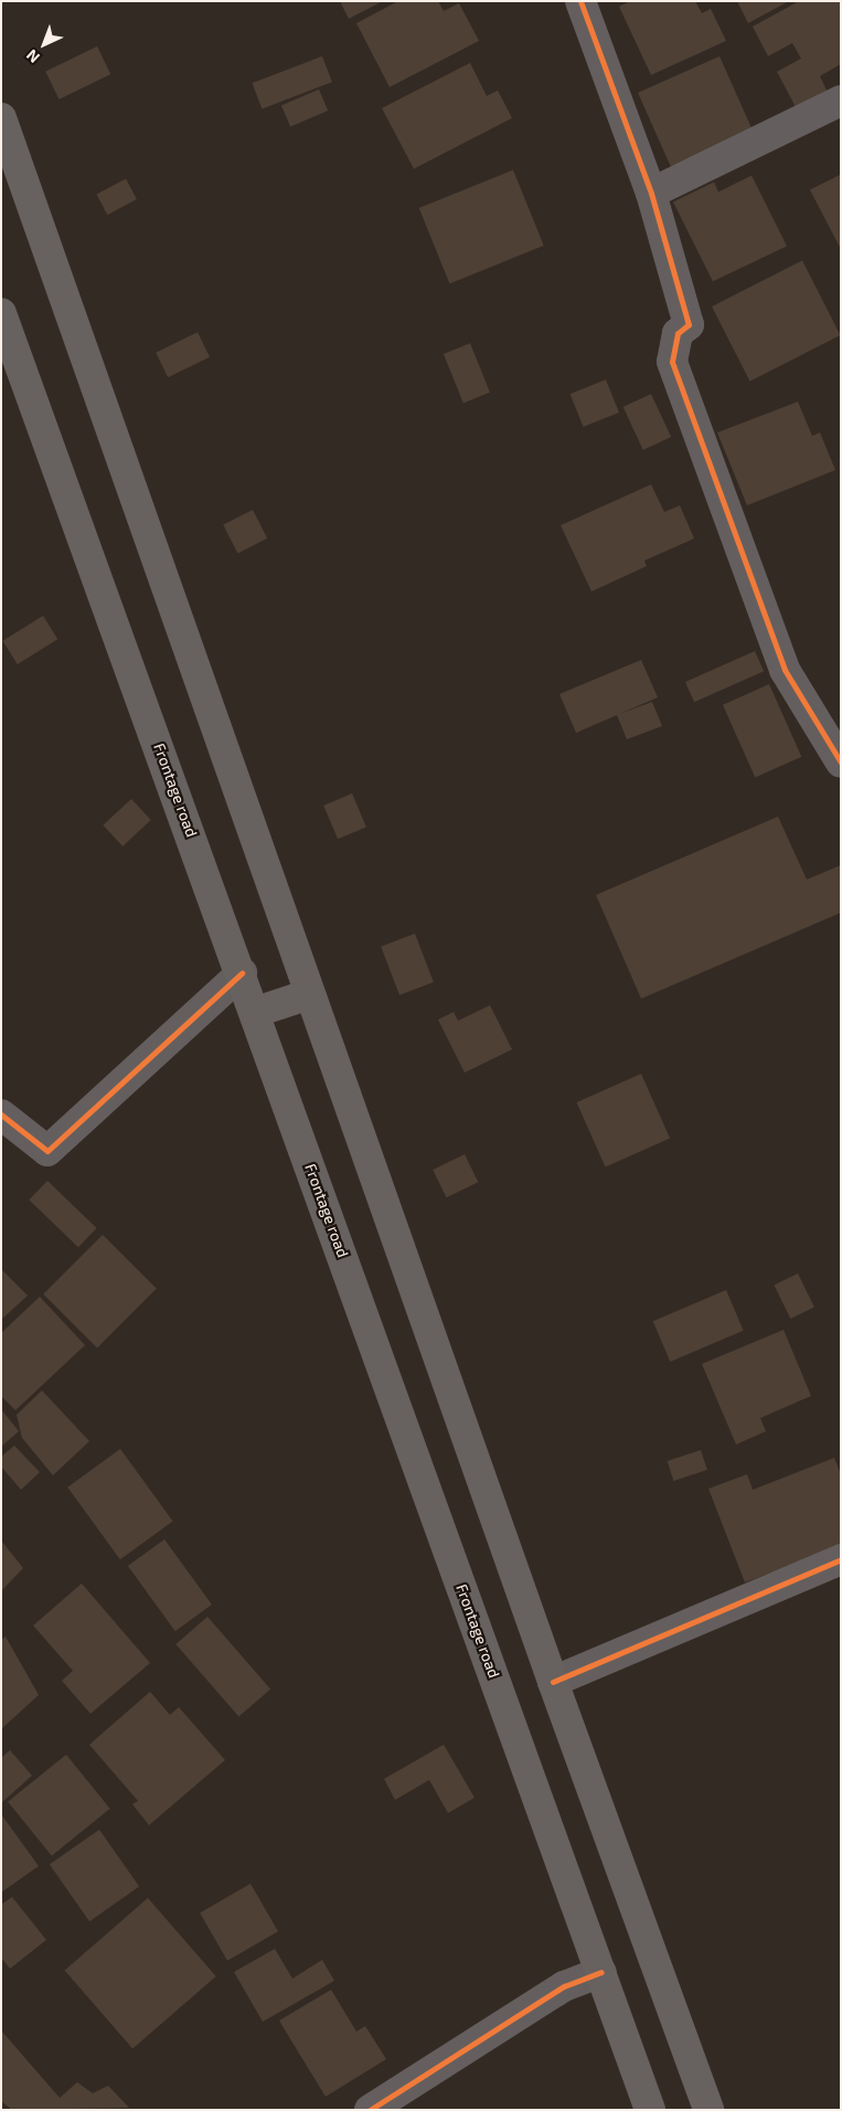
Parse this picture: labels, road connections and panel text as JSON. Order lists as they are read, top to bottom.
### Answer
{
  "streets": {
    "main road": ["Frontage road"]
  },
  "north": "bottom left"
}
